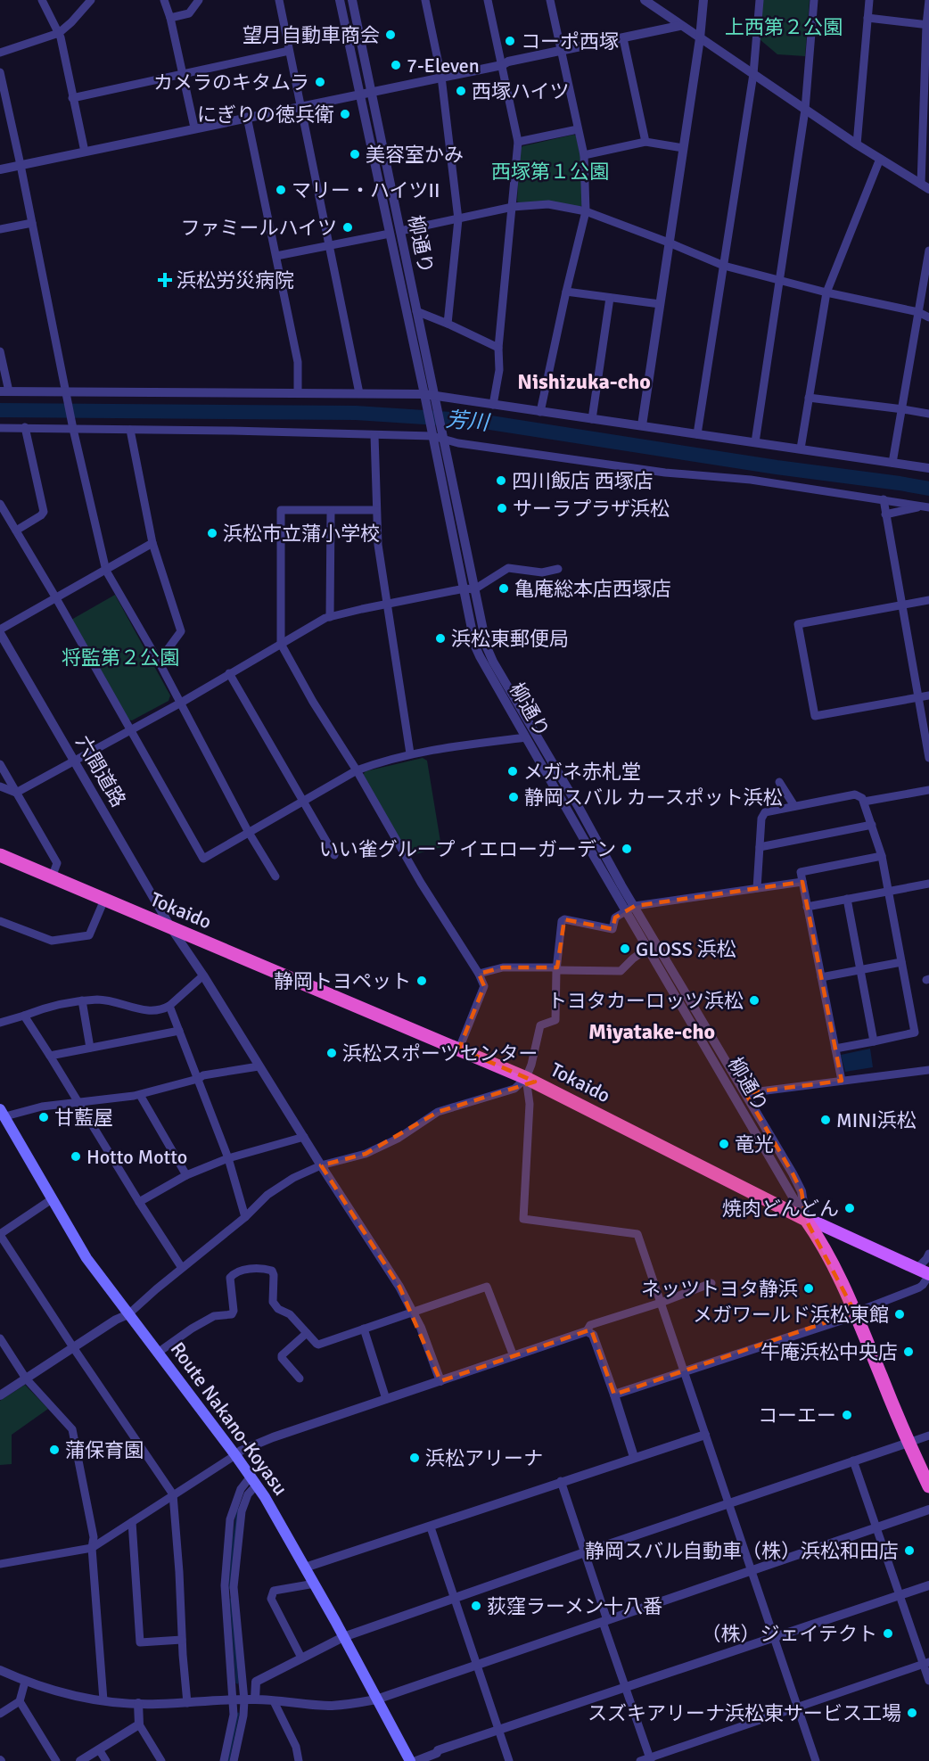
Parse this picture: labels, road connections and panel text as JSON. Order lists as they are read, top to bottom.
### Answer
{
  "streets": {
    "highway": ["Tokaido"],
    "main road": ["Route Nakano-Koyasu"],
    "street": ["柳通り", "六間道路"]
  },
  "crossings": [
    ["柳通り", "Tokaido"],
    ["六間道路", "Tokaido"]
  ],
  "districts": ["Nishizuka-cho", "Miyatake-cho"],
  "water": ["芳川"],
  "parks": ["上西第２公園", "西塚第１公園", "将監第２公園"],
  "places": {
    "other": [
      "望月自動車商会",
      "コーポ西塚",
      "7-Eleven",
      "カメラのキタムラ",
      "西塚ハイツ",
      "にぎりの徳兵衛",
      "美容室かみ",
      "マリー・ハイツII",
      "ファミールハイツ",
      "四川飯店 西塚店",
      "サーラプラザ浜松",
      "浜松市立蒲小学校",
      "亀庵総本店西塚店",
      "浜松東郵便局",
      "メガネ赤札堂",
      "静岡スバル カースポット浜松",
      "いい雀グループ イエローガーデン",
      "GLOSS 浜松",
      "静岡トヨペット",
      "トヨタカーロッツ浜松",
      "浜松スポーツセンター",
      "甘藍屋",
      "MINI浜松",
      "竜光",
      "Hotto Motto",
      "焼肉どんどん",
      "ネッツトヨタ静浜",
      "メガワールド浜松東館",
      "牛庵浜松中央店",
      "コーエー",
      "蒲保育園",
      "浜松アリーナ",
      "静岡スバル自動車（株）浜松和田店",
      "荻窪ラーメン十八番",
      "（株）ジェイテクト",
      "スズキアリーナ浜松東サービス工場"
    ],
    "health": ["浜松労災病院"]
  }
}
